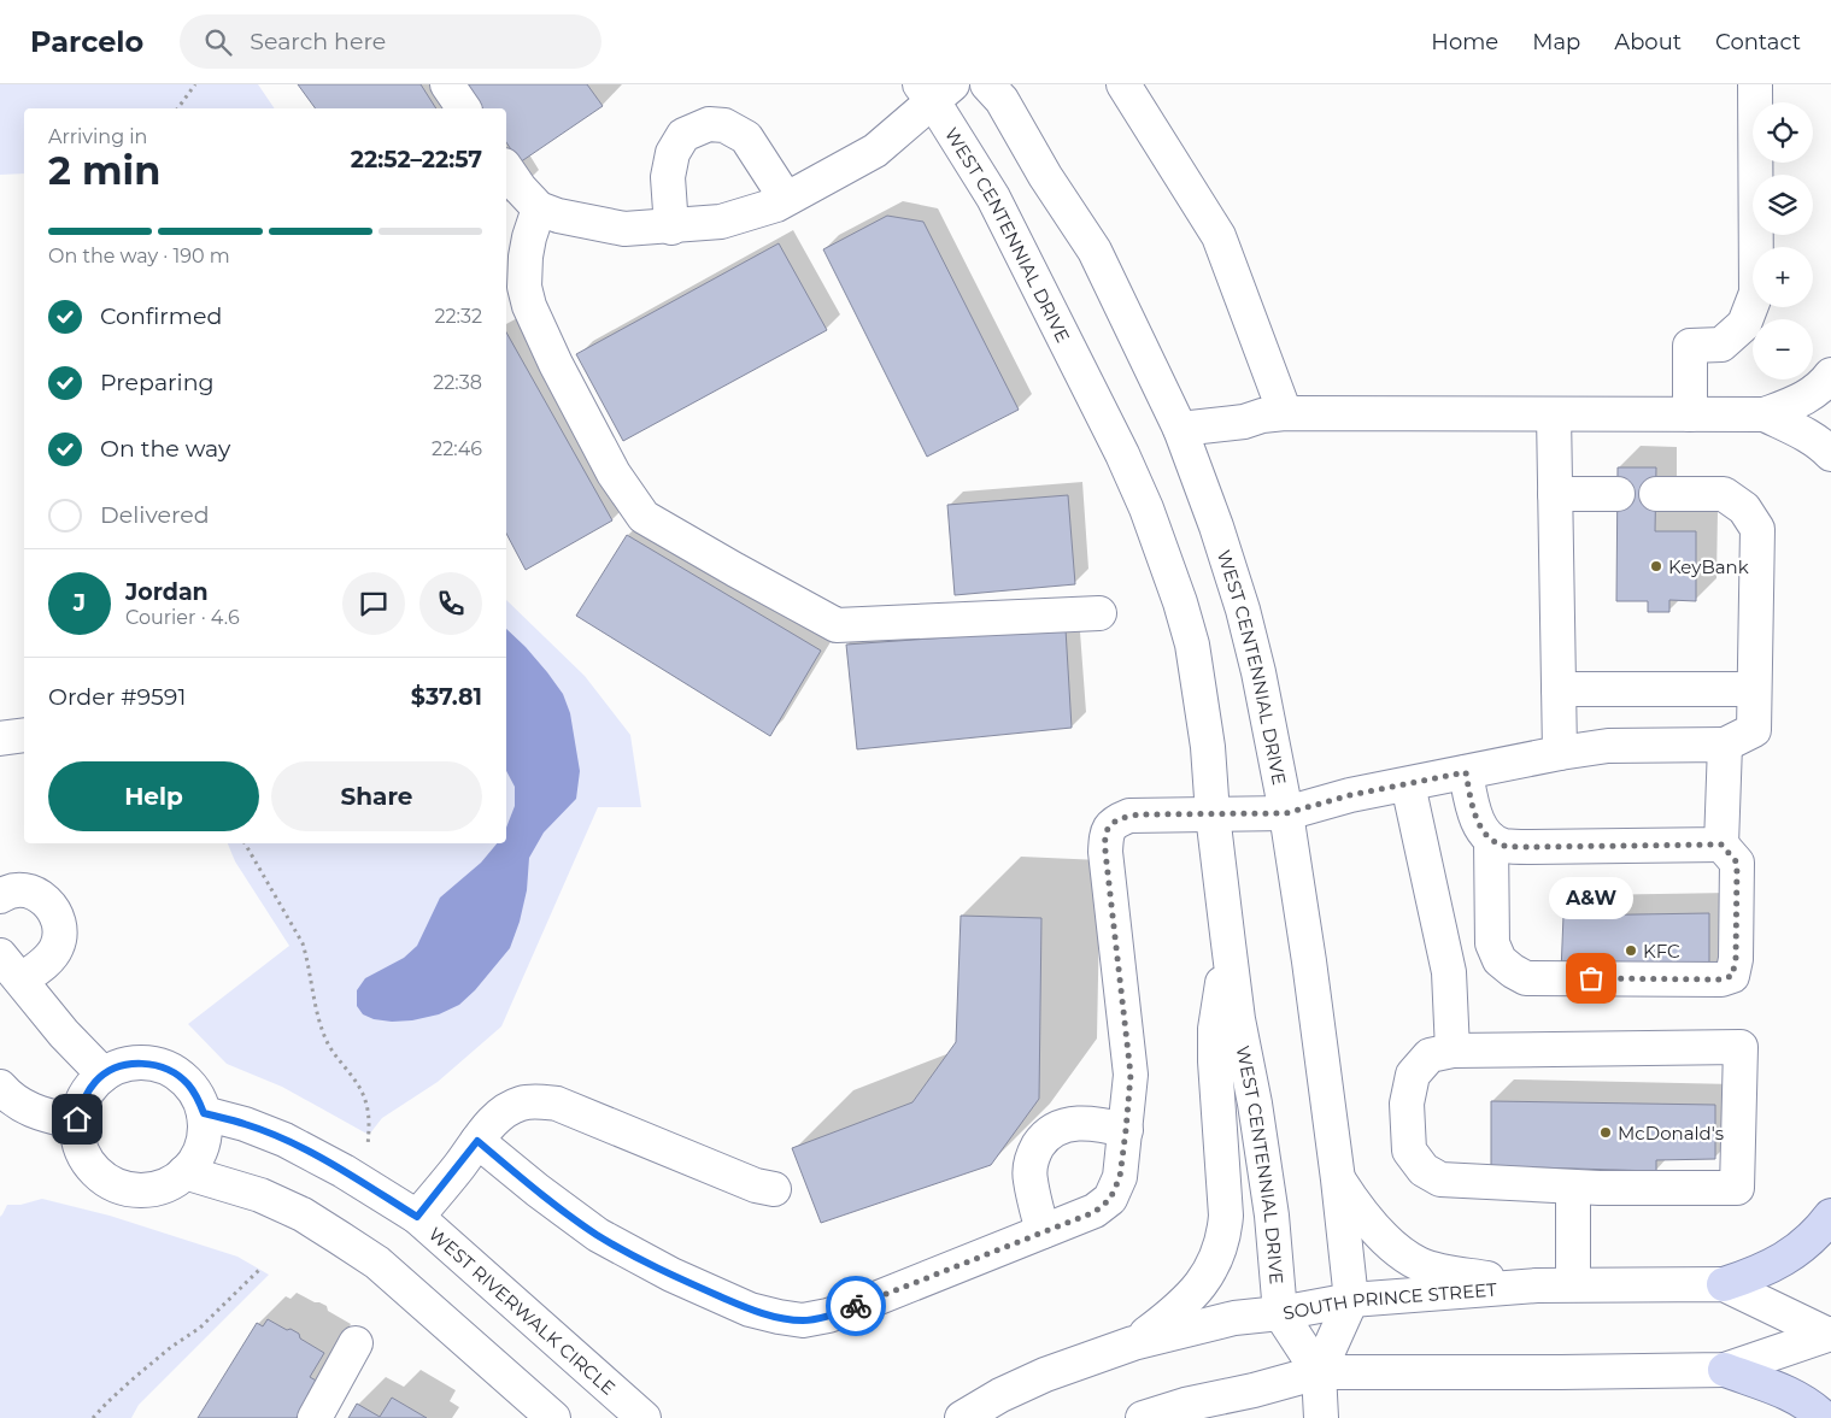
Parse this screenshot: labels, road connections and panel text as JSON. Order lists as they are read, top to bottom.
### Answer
{
  "streets": {
    "street": ["WEST CENTENNIAL DRIVE", "SOUTH PRINCE STREET", "WEST RIVERWALK CIRCLE"]
  },
  "crossings": [
    ["WEST CENTENNIAL DRIVE", "SOUTH PRINCE STREET"]
  ],
  "places": [
    "KeyBank",
    "KFC",
    "A&W",
    "McDonald's"
  ],
  "page": {
    "header": "Parcelo",
    "search": "Search here",
    "nav": [
      "Home",
      "Map",
      "About",
      "Contact"
    ],
    "map_buttons": ["+", "−"],
    "heading": ["2 min", "Arriving in", "22:52–22:57"],
    "panel": [
      "Jordan",
      "Courier · 4.6",
      "Order #9591",
      "$37.81"
    ],
    "bar": "On the way · 190 m",
    "list": [
      ["Confirmed", "22:32"],
      ["Preparing", "22:38"],
      ["On the way", "22:46"],
      "Delivered"
    ],
    "round": "J",
    "buttons": ["Help", "Share"],
    "bubble": "A&W"
  }
}
